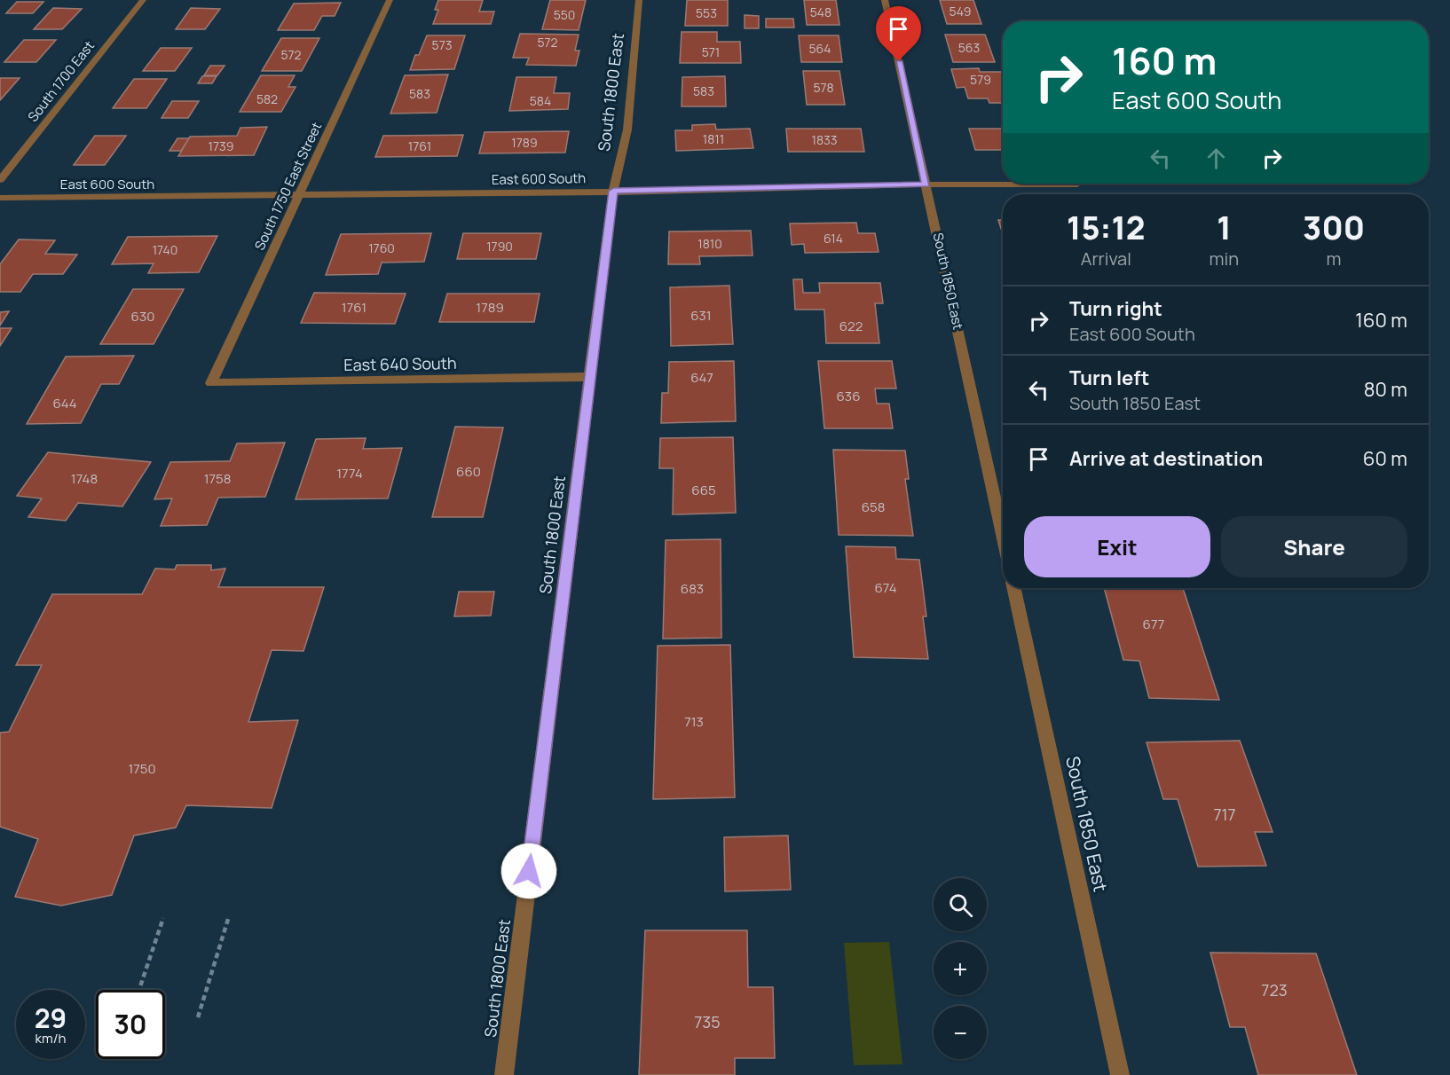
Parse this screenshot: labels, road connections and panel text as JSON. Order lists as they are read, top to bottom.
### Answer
{
  "streets": {
    "street": [
      "South 1700 East",
      "South 1800 East",
      "East 600 South",
      "South 1750 East Street",
      "South 1850 East",
      "East 640 South"
    ]
  },
  "crossings": [
    ["South 1800 East", "East 600 South"],
    ["South 1800 East", "East 640 South"],
    ["East 600 South", "South 1750 East Street"],
    ["East 600 South", "South 1850 East"],
    ["South 1750 East Street", "East 640 South"]
  ],
  "house_numbers": [
    "549",
    "548",
    "553",
    "550",
    "572",
    "573",
    "563",
    "564",
    "571",
    "572",
    "579",
    "578",
    "583",
    "583",
    "582",
    "584",
    "1811",
    "1833",
    "1789",
    "1739",
    "1761",
    "614",
    "1810",
    "1790",
    "1760",
    "1740",
    "1761",
    "1789",
    "631",
    "630",
    "622",
    "647",
    "636",
    "644",
    "660",
    "1774",
    "1748",
    "1758",
    "665",
    "658",
    "674",
    "683",
    "677",
    "713",
    "1750",
    "717",
    "723",
    "735"
  ],
  "page": {
    "turn": ["160 m", "East 600 South"],
    "eta": [
      "15:12",
      "Arrival",
      "1",
      "min",
      "300",
      "m"
    ],
    "list": [
      {
        "name": "Turn right",
        "note": "East 600 South",
        "value": "160 m"
      },
      {
        "name": "Turn left",
        "note": "South 1850 East",
        "value": "80 m"
      },
      {
        "name": "Arrive at destination",
        "value": "60 m"
      }
    ],
    "buttons": ["Exit", "Share"],
    "map_buttons": ["+", "−"],
    "speed": "29 km/h",
    "limit": "30"
  }
}
